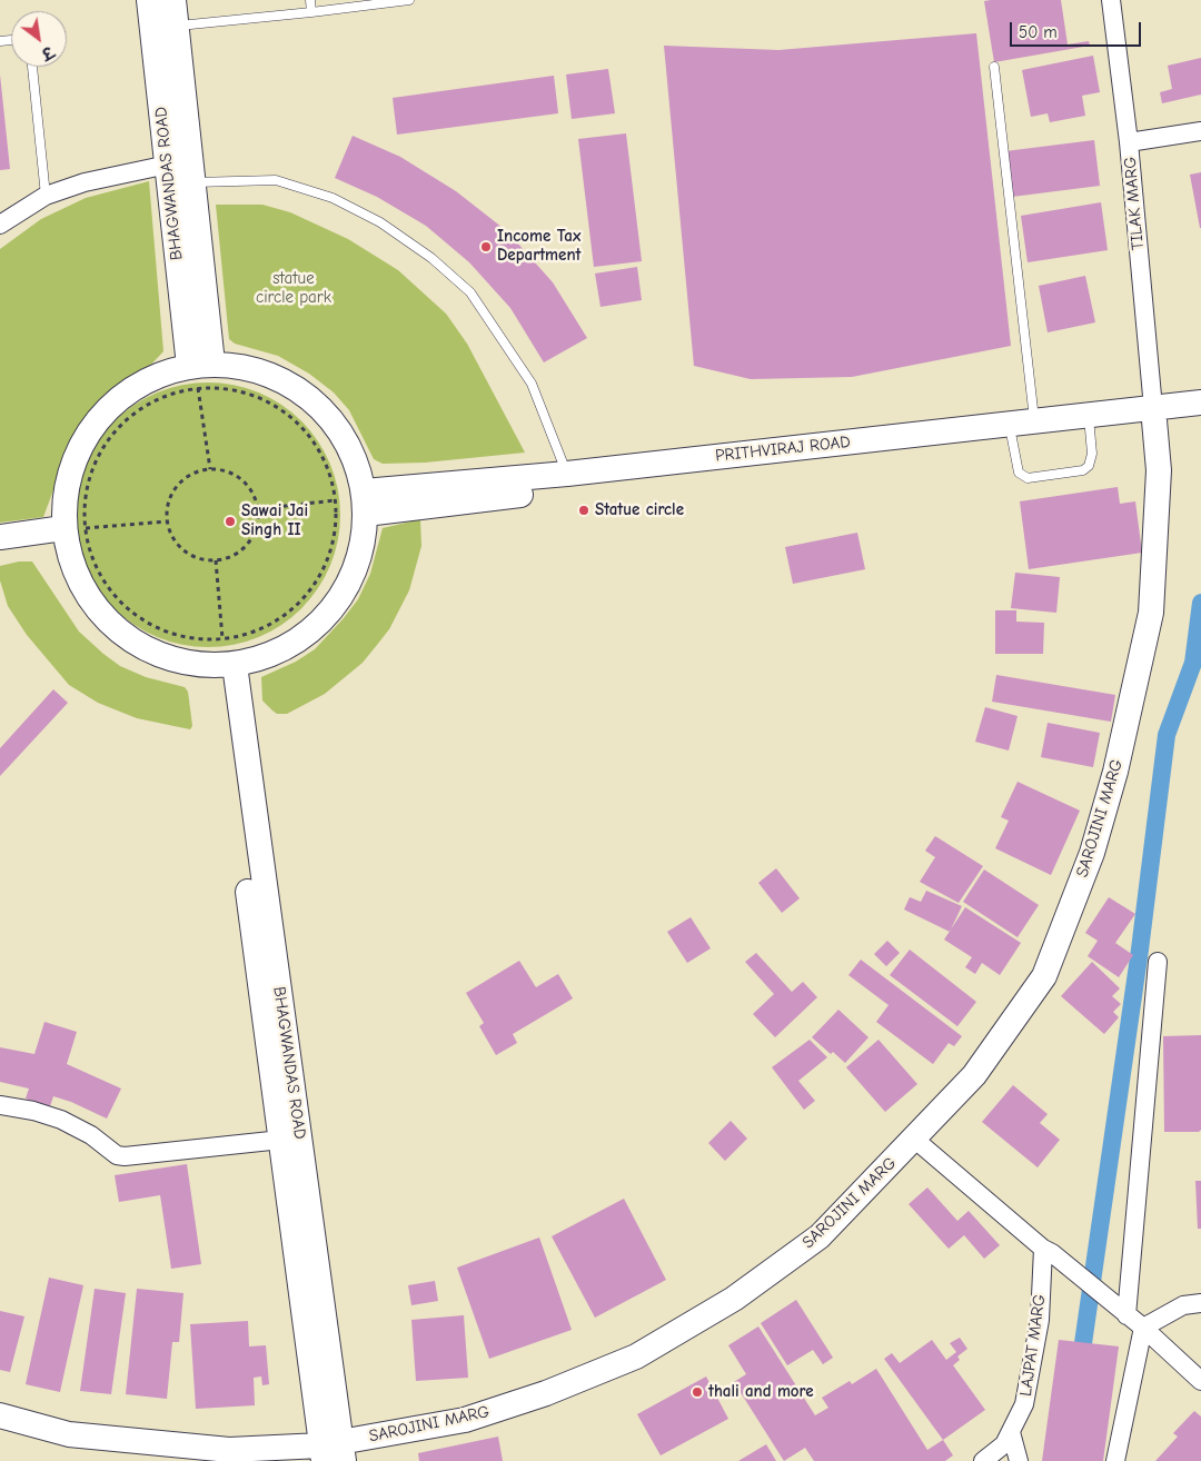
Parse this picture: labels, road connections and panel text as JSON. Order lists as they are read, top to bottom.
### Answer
{
  "streets": {
    "street": [
      "BHAGWANDAS ROAD",
      "TILAK MARG",
      "PRITHVIRAJ ROAD",
      "SAROJINI MARG",
      "LAJPAT MARG"
    ]
  },
  "crossings": [
    ["BHAGWANDAS ROAD", "SAROJINI MARG"],
    ["TILAK MARG", "PRITHVIRAJ ROAD"],
    ["TILAK MARG", "SAROJINI MARG"],
    ["PRITHVIRAJ ROAD", "SAROJINI MARG"]
  ],
  "parks": ["statue circle park"],
  "places": [
    "Income Tax Department",
    "Statue circle",
    "Sawai Jai Singh II",
    "thali and more"
  ],
  "scale_bar": "50 m",
  "north": "bottom right"
}
